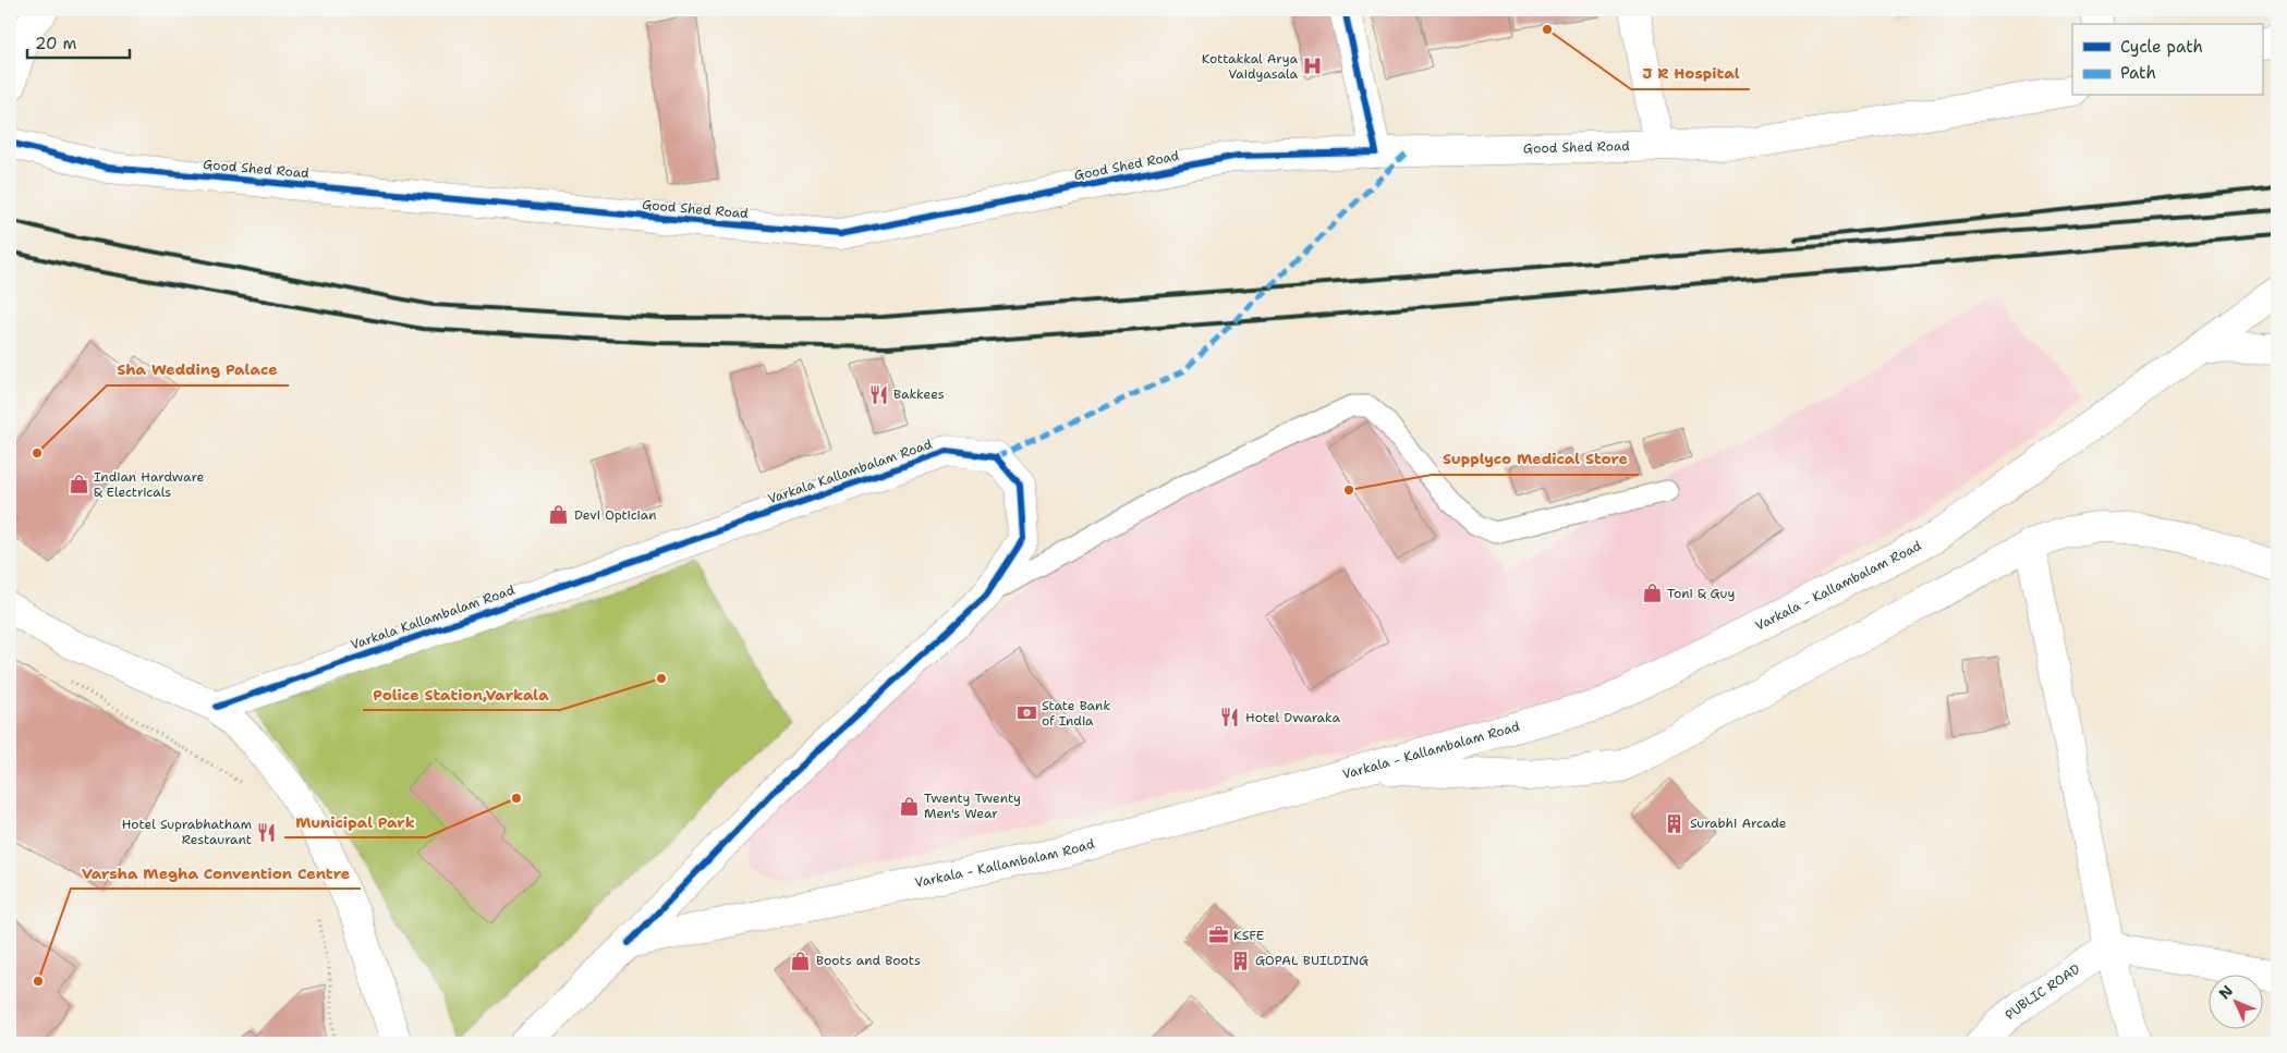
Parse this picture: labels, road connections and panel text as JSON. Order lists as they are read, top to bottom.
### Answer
{
  "streets": {
    "main road": [
      "Good Shed Road",
      "Varkala Kallambalam Road",
      "Varkala - Kallambalam Road",
      "PUBLIC ROAD"
    ]
  },
  "crossings": [
    ["Varkala Kallambalam Road", "Varkala - Kallambalam Road"]
  ],
  "places": {
    "other": [
      "J R Hospital",
      "Sha Wedding Palace",
      "Supplyco Medical Store",
      "Police Station,Varkala",
      "Municipal Park",
      "Varsha Megha Convention Centre"
    ],
    "hospital": ["Kottakkal Arya Vaidyasala"],
    "restaurant": ["Bakkees", "Hotel Dwaraka", "Hotel Suprabhatham Restaurant"],
    "shop": [
      "Indian Hardware & Electricals",
      "Devi Optician",
      "Toni & Guy",
      "Twenty Twenty Men's Wear",
      "Boots and Boots"
    ],
    "bank": ["State Bank of India"],
    "building": ["Surabhi Arcade", "GOPAL BUILDING"],
    "office": ["KSFE"]
  },
  "legend": ["Cycle path", "Path"],
  "scale_bar": "20 m",
  "north": "top left"
}
